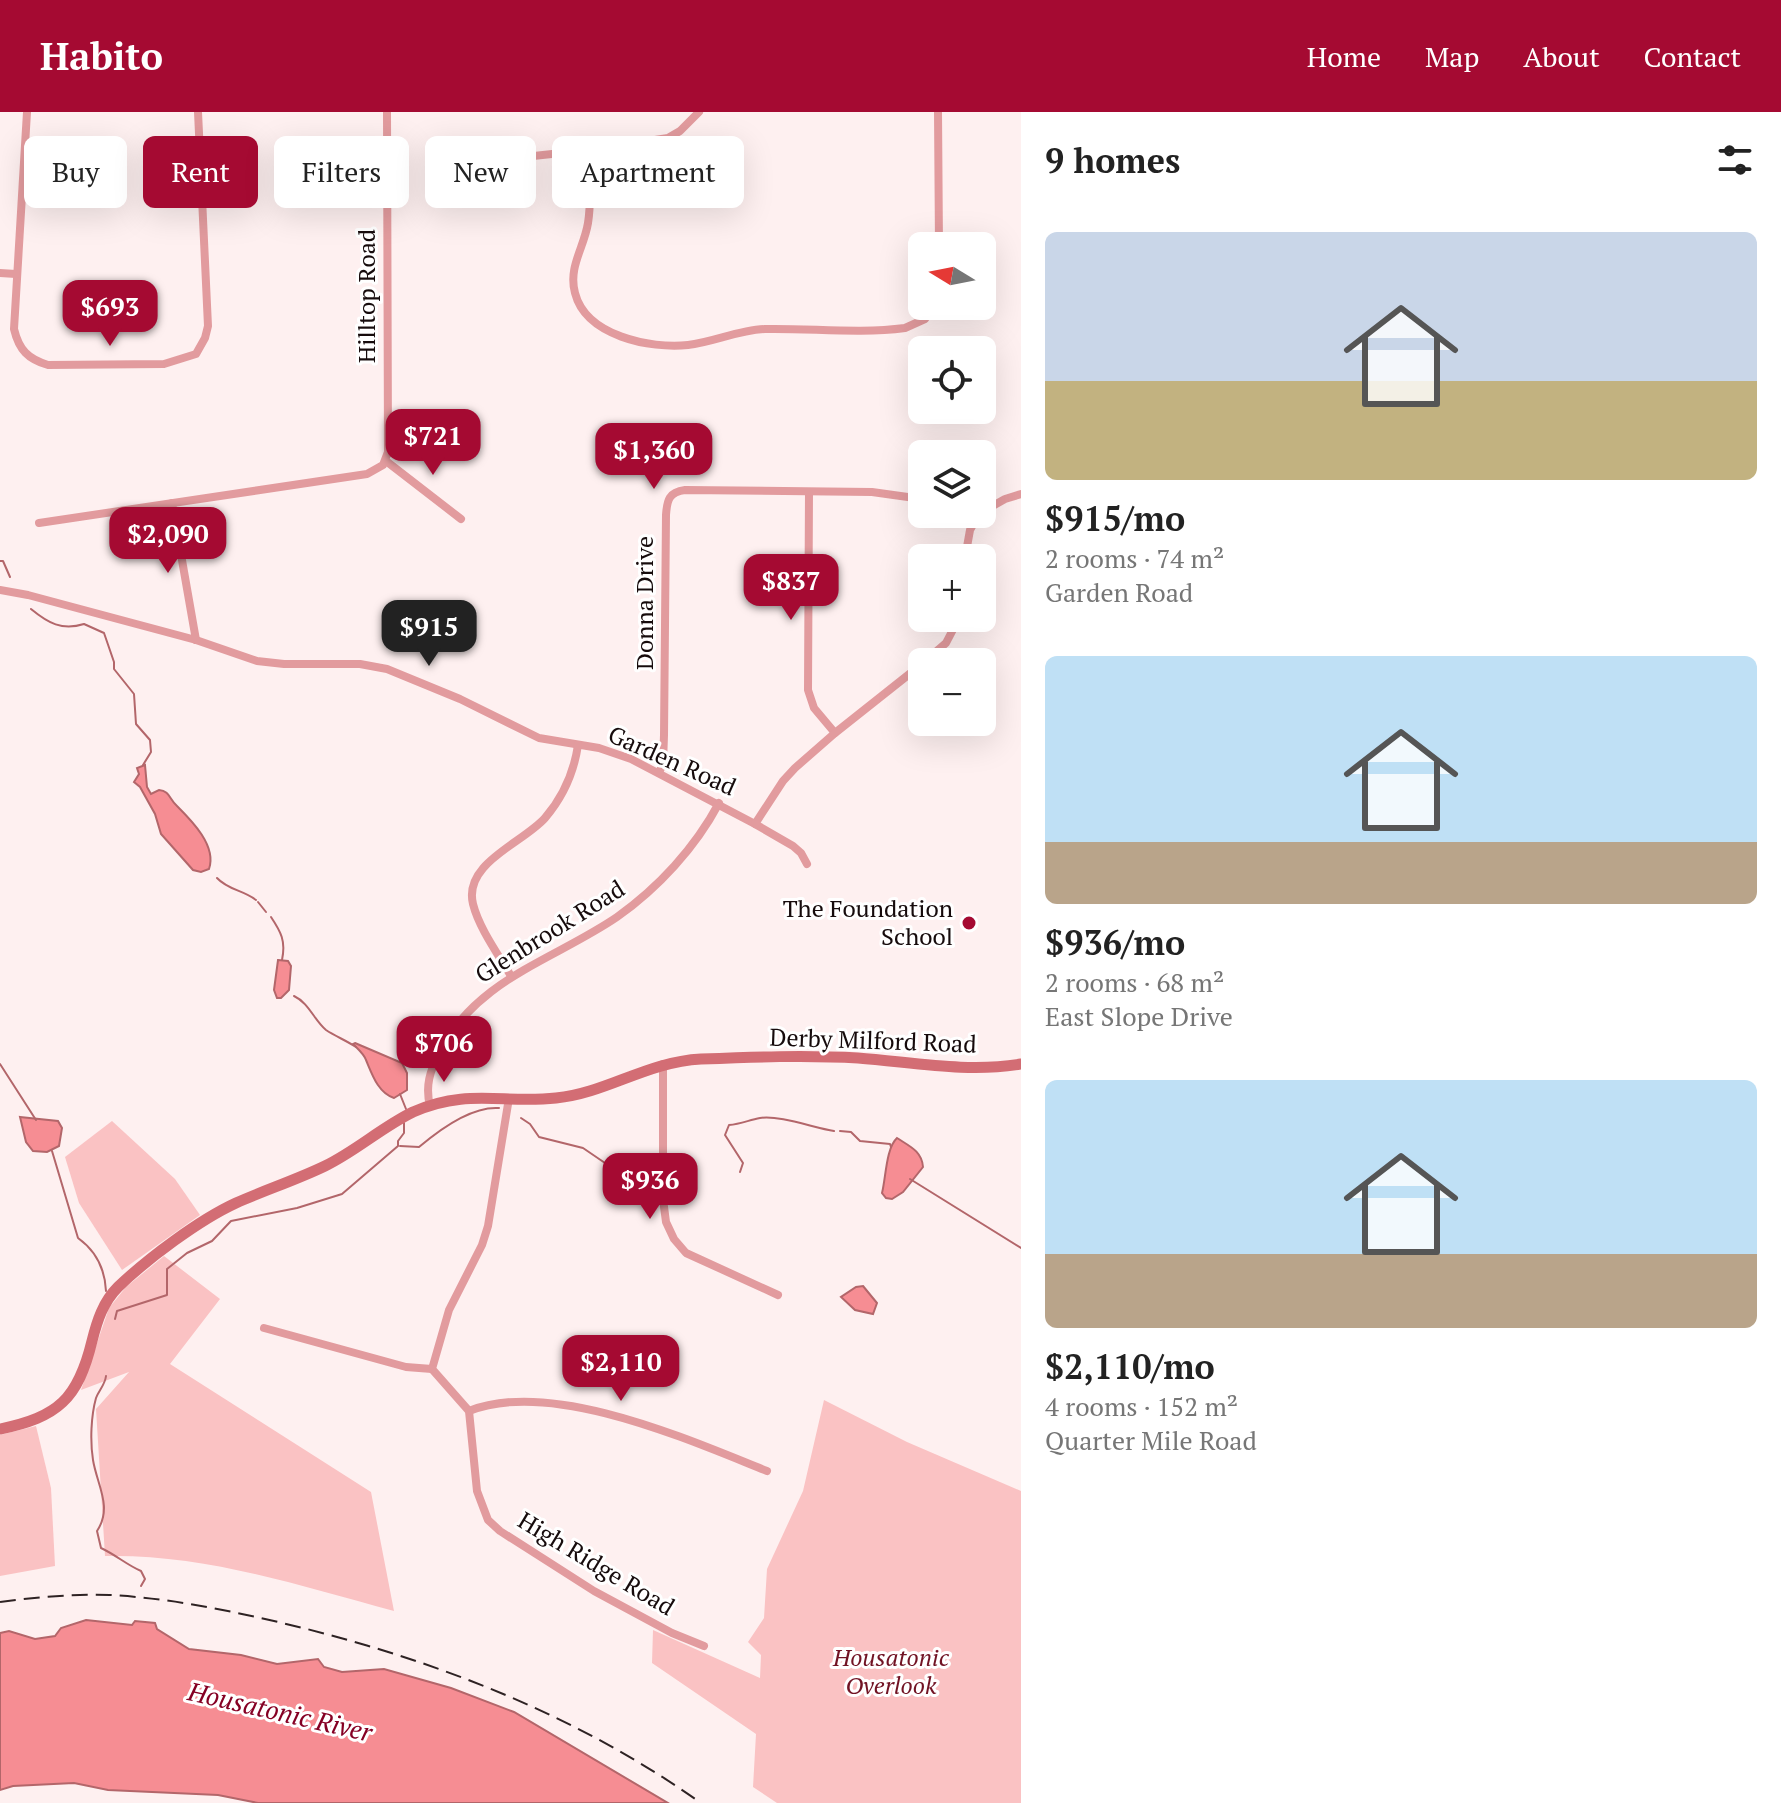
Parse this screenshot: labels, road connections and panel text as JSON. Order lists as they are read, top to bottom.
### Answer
{
  "streets": {
    "main road": ["Derby Milford Road"],
    "street": [
      "Hilltop Road",
      "Donna Drive",
      "Garden Road",
      "Glenbrook Road",
      "High Ridge Road"
    ]
  },
  "crossings": [
    ["Donna Drive", "Garden Road"],
    ["Garden Road", "Glenbrook Road"],
    ["Glenbrook Road", "Derby Milford Road"]
  ],
  "water": ["Housatonic River"],
  "parks": ["Housatonic Overlook"],
  "places": ["The Foundation School"],
  "north": "left",
  "page": {
    "header": "Habito",
    "nav": [
      "Home",
      "Map",
      "About",
      "Contact"
    ],
    "heading": "9 homes",
    "chip": [
      "Buy",
      "Rent",
      "Filters",
      "New",
      "Apartment"
    ],
    "list": [
      {
        "name": "$915/mo",
        "note": "2 rooms · 74 m² · Garden Road"
      },
      {
        "name": "$936/mo",
        "note": "2 rooms · 68 m² · East Slope Drive"
      },
      {
        "name": "$2,110/mo",
        "note": "4 rooms · 152 m² · Quarter Mile Road"
      }
    ],
    "map_buttons": ["+", "−"],
    "price": [
      "$693",
      "$721",
      "$1,360",
      "$2,090",
      "$837",
      "$915",
      "$706",
      "$936",
      "$2,110"
    ]
  }
}
